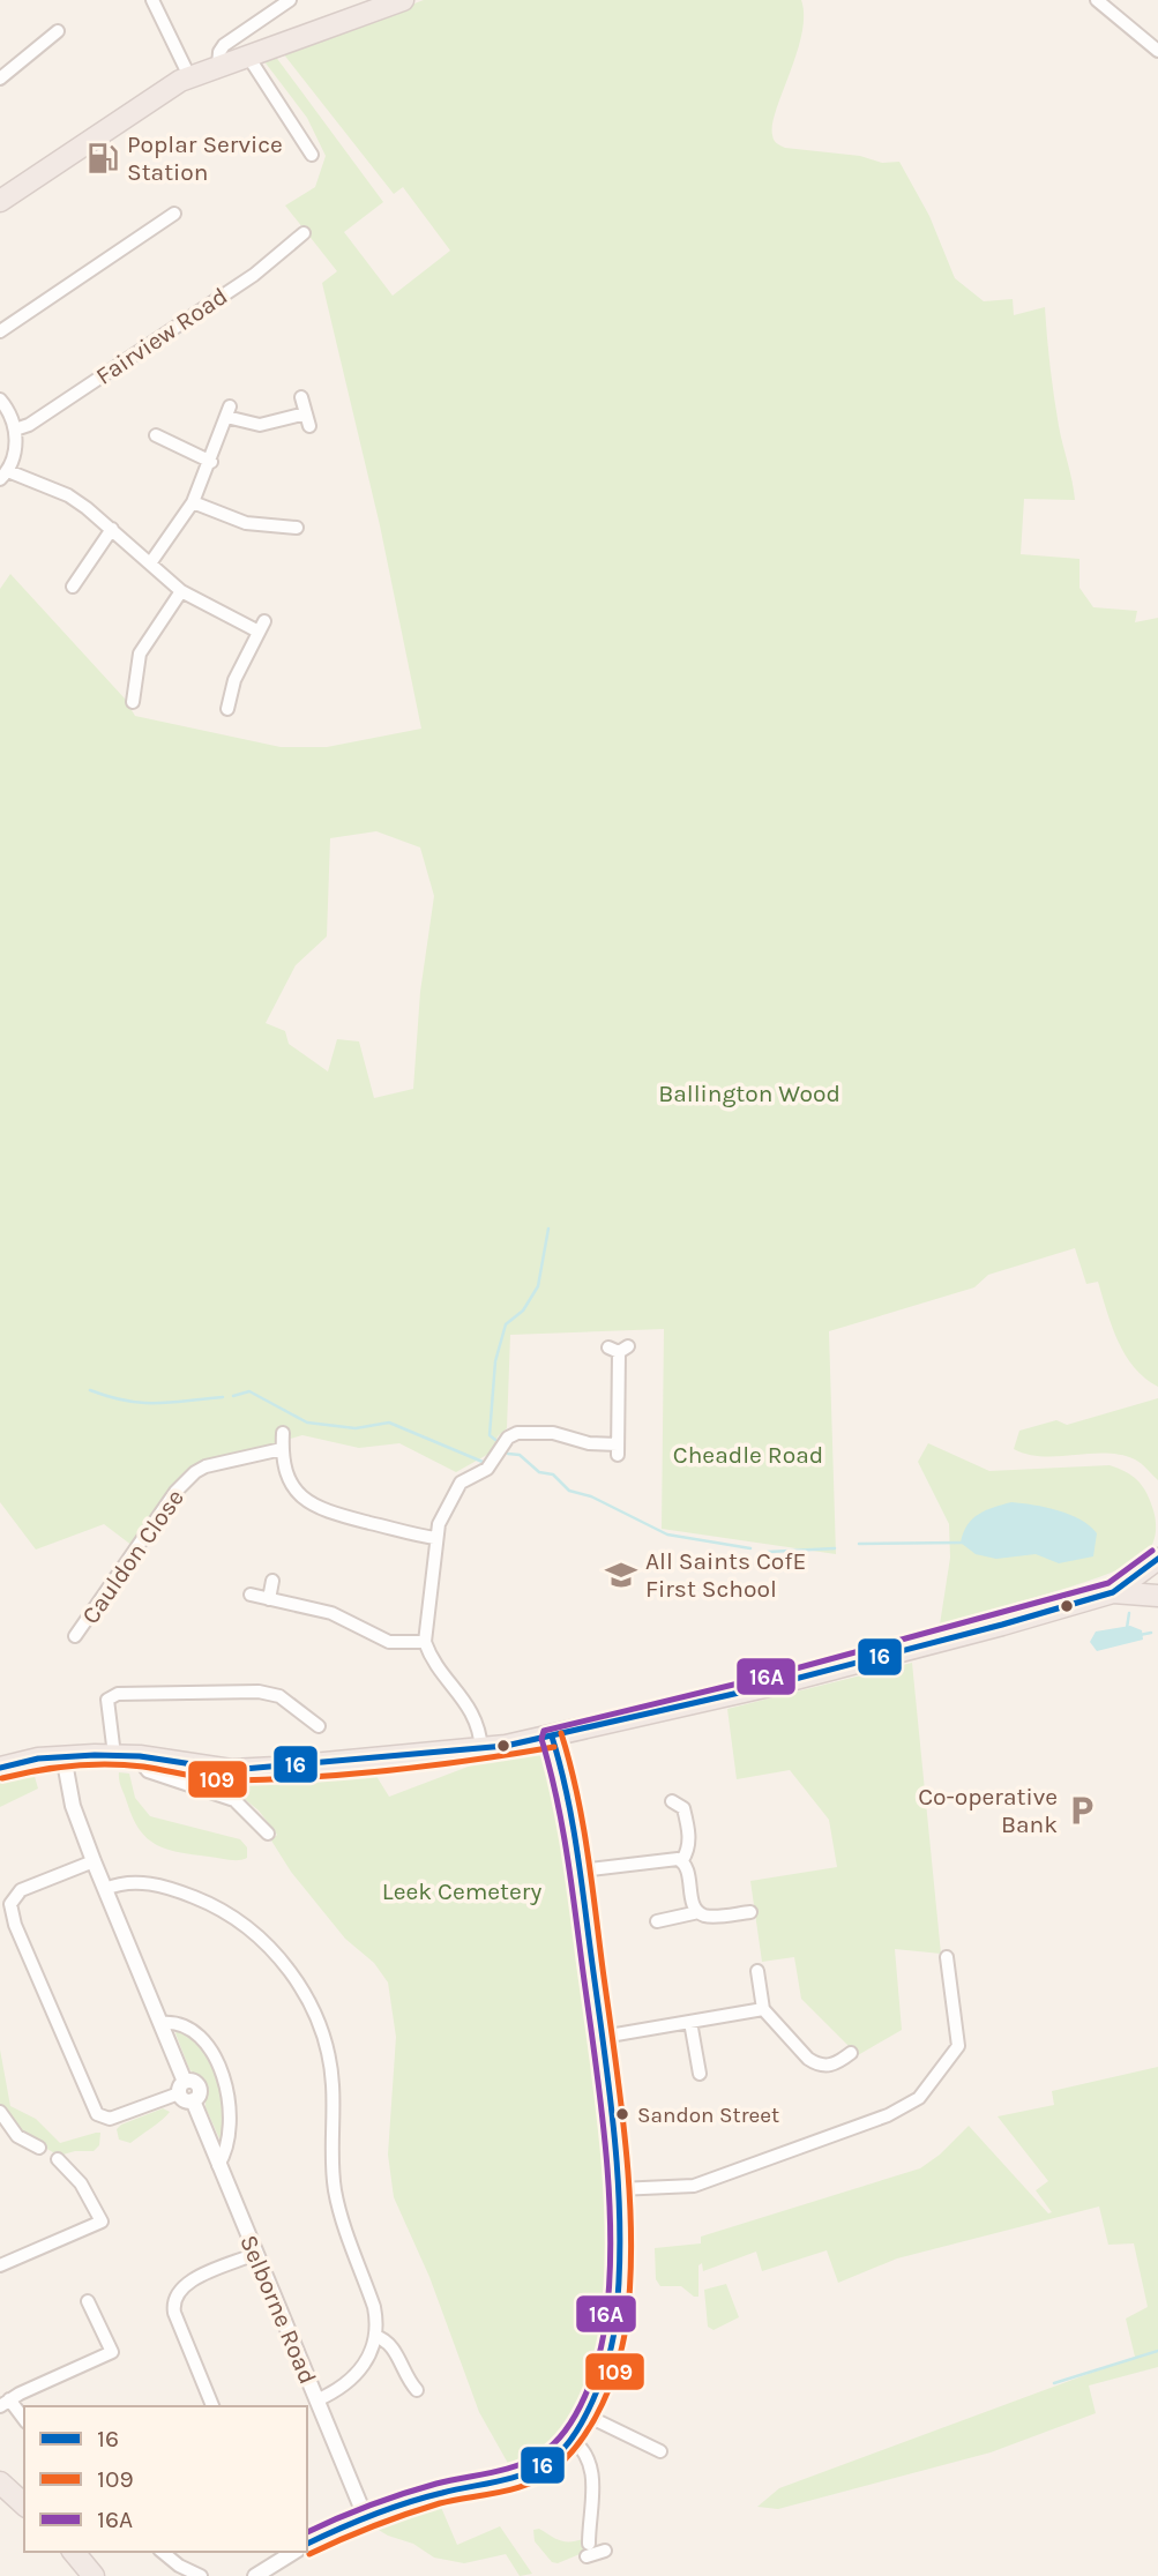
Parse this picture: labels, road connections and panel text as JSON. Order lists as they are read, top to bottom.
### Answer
{
  "streets": {
    "street": ["Fairview Road", "Cauldon Close", "Selborne Road"]
  },
  "parks": ["Ballington Wood", "Cheadle Road", "Leek Cemetery"],
  "places": {
    "fuel station": ["Poplar Service Station"],
    "school or university": ["All Saints CofE First School"],
    "parking": ["Co-operative Bank"],
    "other": ["Sandon Street"]
  },
  "lines": ["transit line 16A", "transit line 16", "transit line 109"],
  "legend": ["16", "109", "16A"]
}
